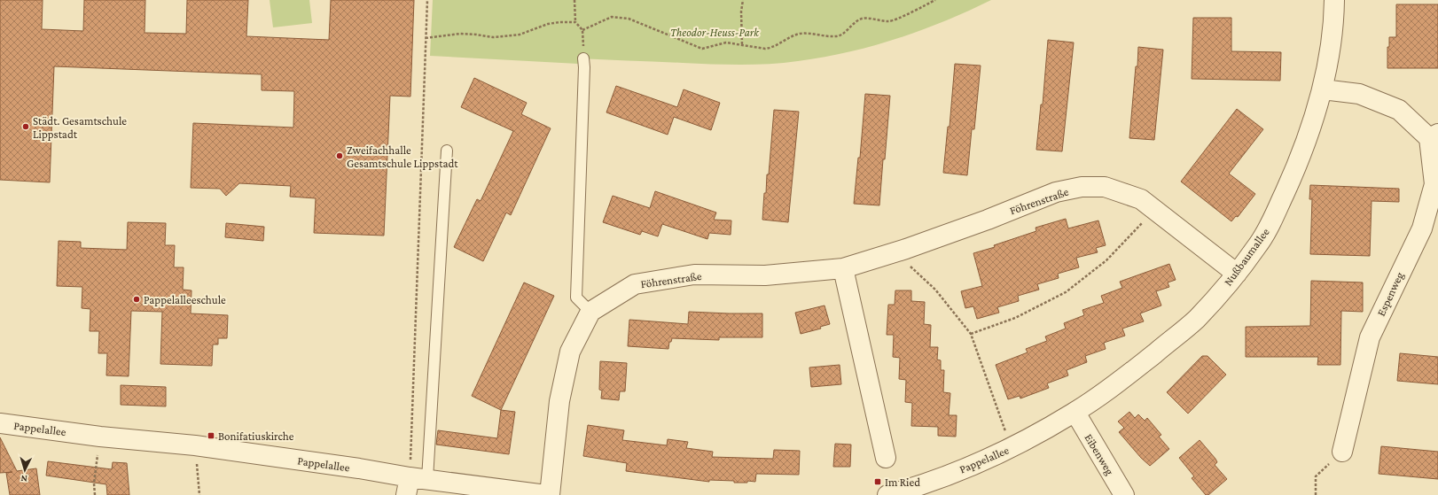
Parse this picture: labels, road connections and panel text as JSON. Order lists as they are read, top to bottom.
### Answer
{
  "streets": {
    "street": [
      "Föhrenstraße",
      "Nußbaumallee",
      "Espenweg",
      "Pappelallee",
      "Eibenweg"
    ]
  },
  "crossings": [
    ["Föhrenstraße", "Nußbaumallee"],
    ["Nußbaumallee", "Espenweg"],
    ["Nußbaumallee", "Pappelallee"],
    ["Nußbaumallee", "Eibenweg"],
    ["Pappelallee", "Eibenweg"]
  ],
  "parks": ["Theodor-Heuss-Park"],
  "places": {
    "other": ["Städt. Gesamtschule Lippstadt", "Zweifachhalle Gesamtschule Lippstadt", "Pappelalleeschule"],
    "transit": ["Bonifatiuskirche", "Im Ried"]
  },
  "north": "bottom"
}
